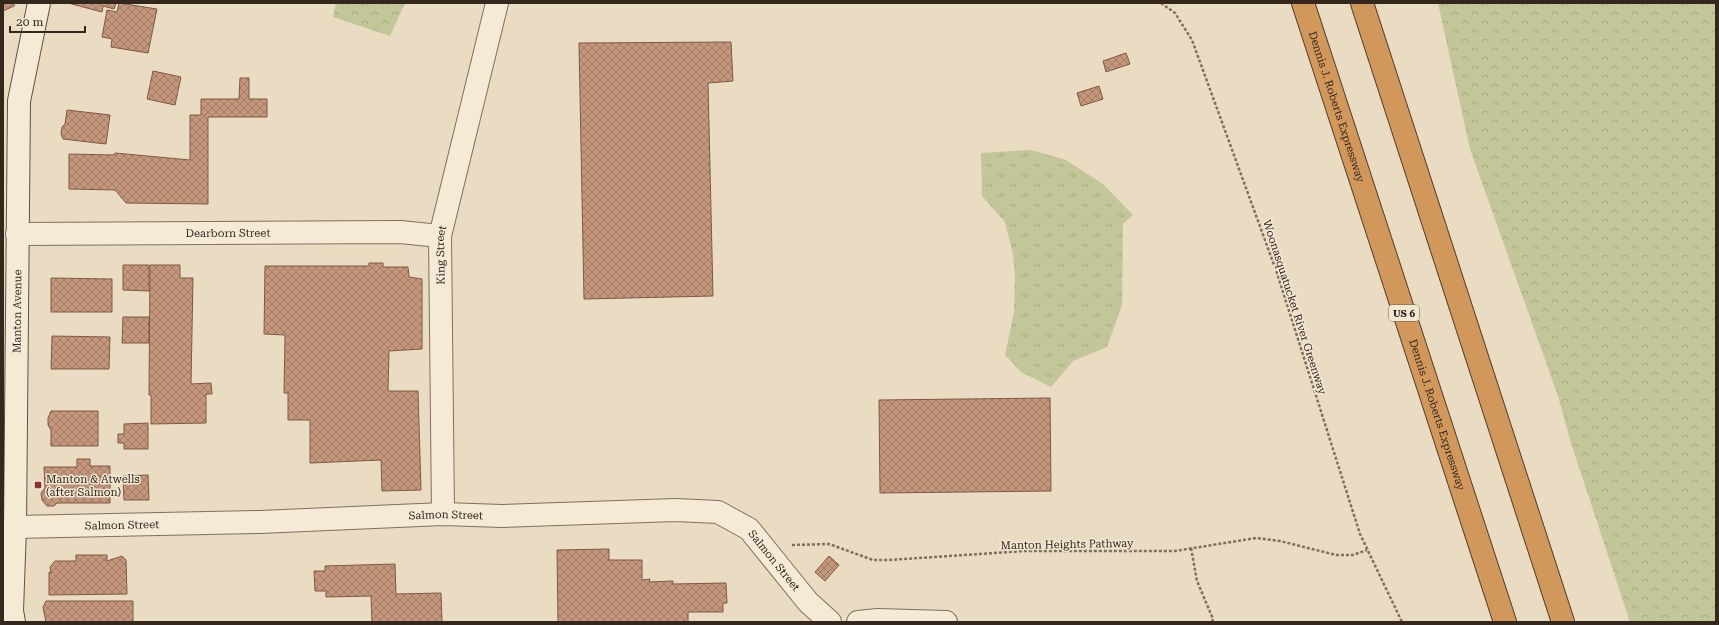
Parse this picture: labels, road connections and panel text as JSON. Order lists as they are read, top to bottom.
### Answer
{
  "streets": {
    "highway": ["Dennis J. Roberts Expressway", "US 6"],
    "street": [
      "Dearborn Street",
      "King Street",
      "Manton Avenue",
      "Salmon Street"
    ],
    "path": ["Woonasquatucket River Greenway", "Manton Heights Pathway"]
  },
  "crossings": [
    ["Dearborn Street", "King Street"],
    ["Dearborn Street", "Manton Avenue"],
    ["King Street", "Salmon Street"],
    ["Woonasquatucket River Greenway", "Manton Heights Pathway"],
    ["Manton Avenue", "Salmon Street"]
  ],
  "places": {
    "transit": ["Manton & Atwells (after Salmon)"]
  },
  "scale_bar": "20 m"
}
